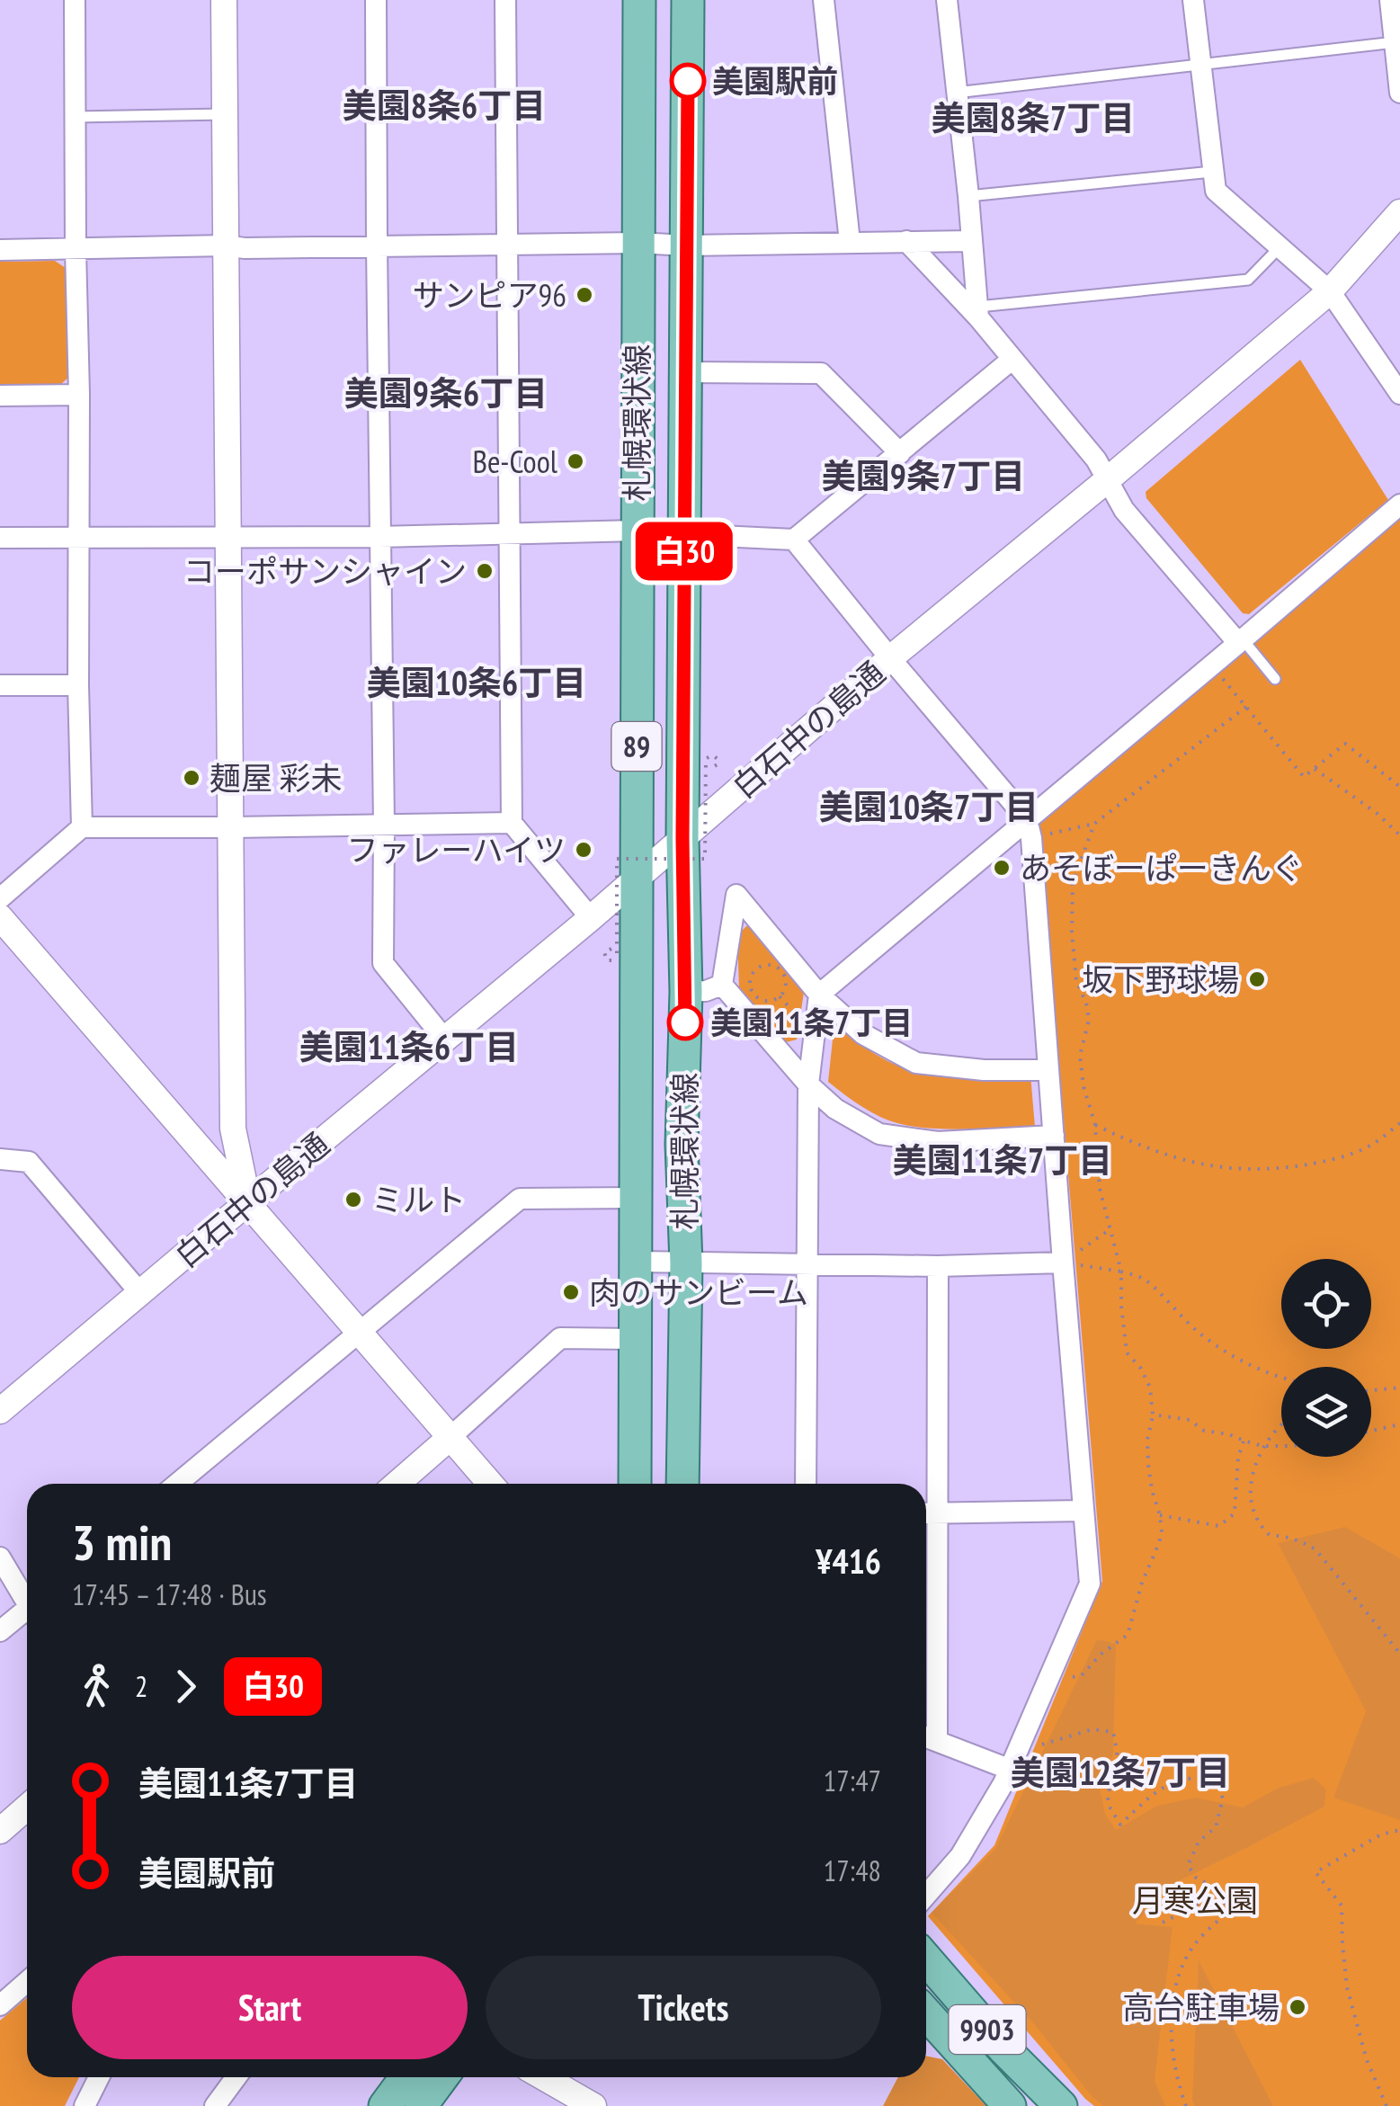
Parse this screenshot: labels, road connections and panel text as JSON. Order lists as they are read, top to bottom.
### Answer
{
  "streets": {
    "main road": ["札幌環状線", "89", "9903"],
    "street": ["白石中の島通"]
  },
  "crossings": [
    ["札幌環状線", "白石中の島通"]
  ],
  "districts": [
    "美園8条6丁目",
    "美園8条7丁目",
    "美園9条6丁目",
    "美園9条7丁目",
    "美園10条6丁目",
    "美園10条7丁目",
    "美園11条6丁目",
    "美園11条7丁目",
    "美園12条7丁目"
  ],
  "parks": ["月寒公園"],
  "places": [
    "美園駅前",
    "サンピア96",
    "Be-Cool",
    "コーポサンシャイン",
    "麺屋 彩未",
    "ファレーハイツ",
    "あそぼーぱーきんぐ",
    "坂下野球場",
    "美園11条7丁目",
    "ミルト",
    "肉のサンビーム",
    "高台駐車場"
  ],
  "lines": ["bus line 白30"],
  "page": {
    "on_map": "白30",
    "heading": ["3 min", "17:45 – 17:48 · Bus", "¥416"],
    "legs": ["2", "白30"],
    "list": [
      {
        "name": "美園11条7丁目",
        "value": "17:47"
      },
      {
        "name": "美園駅前",
        "value": "17:48"
      }
    ],
    "buttons": ["Start", "Tickets"]
  }
}
